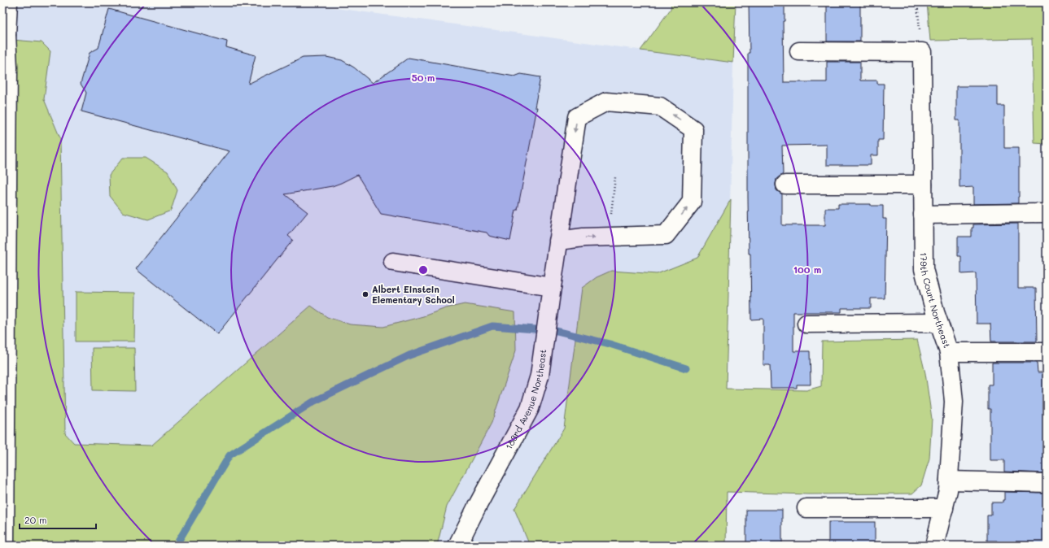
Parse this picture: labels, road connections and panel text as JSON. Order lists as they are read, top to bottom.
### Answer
{
  "streets": {
    "street": ["179th Court Northeast", "183rd Avenue Northeast"]
  },
  "places": ["Albert Einstein Elementary School"],
  "scale_bar": "20 m",
  "rings": ["50 m", "100 m"]
}
